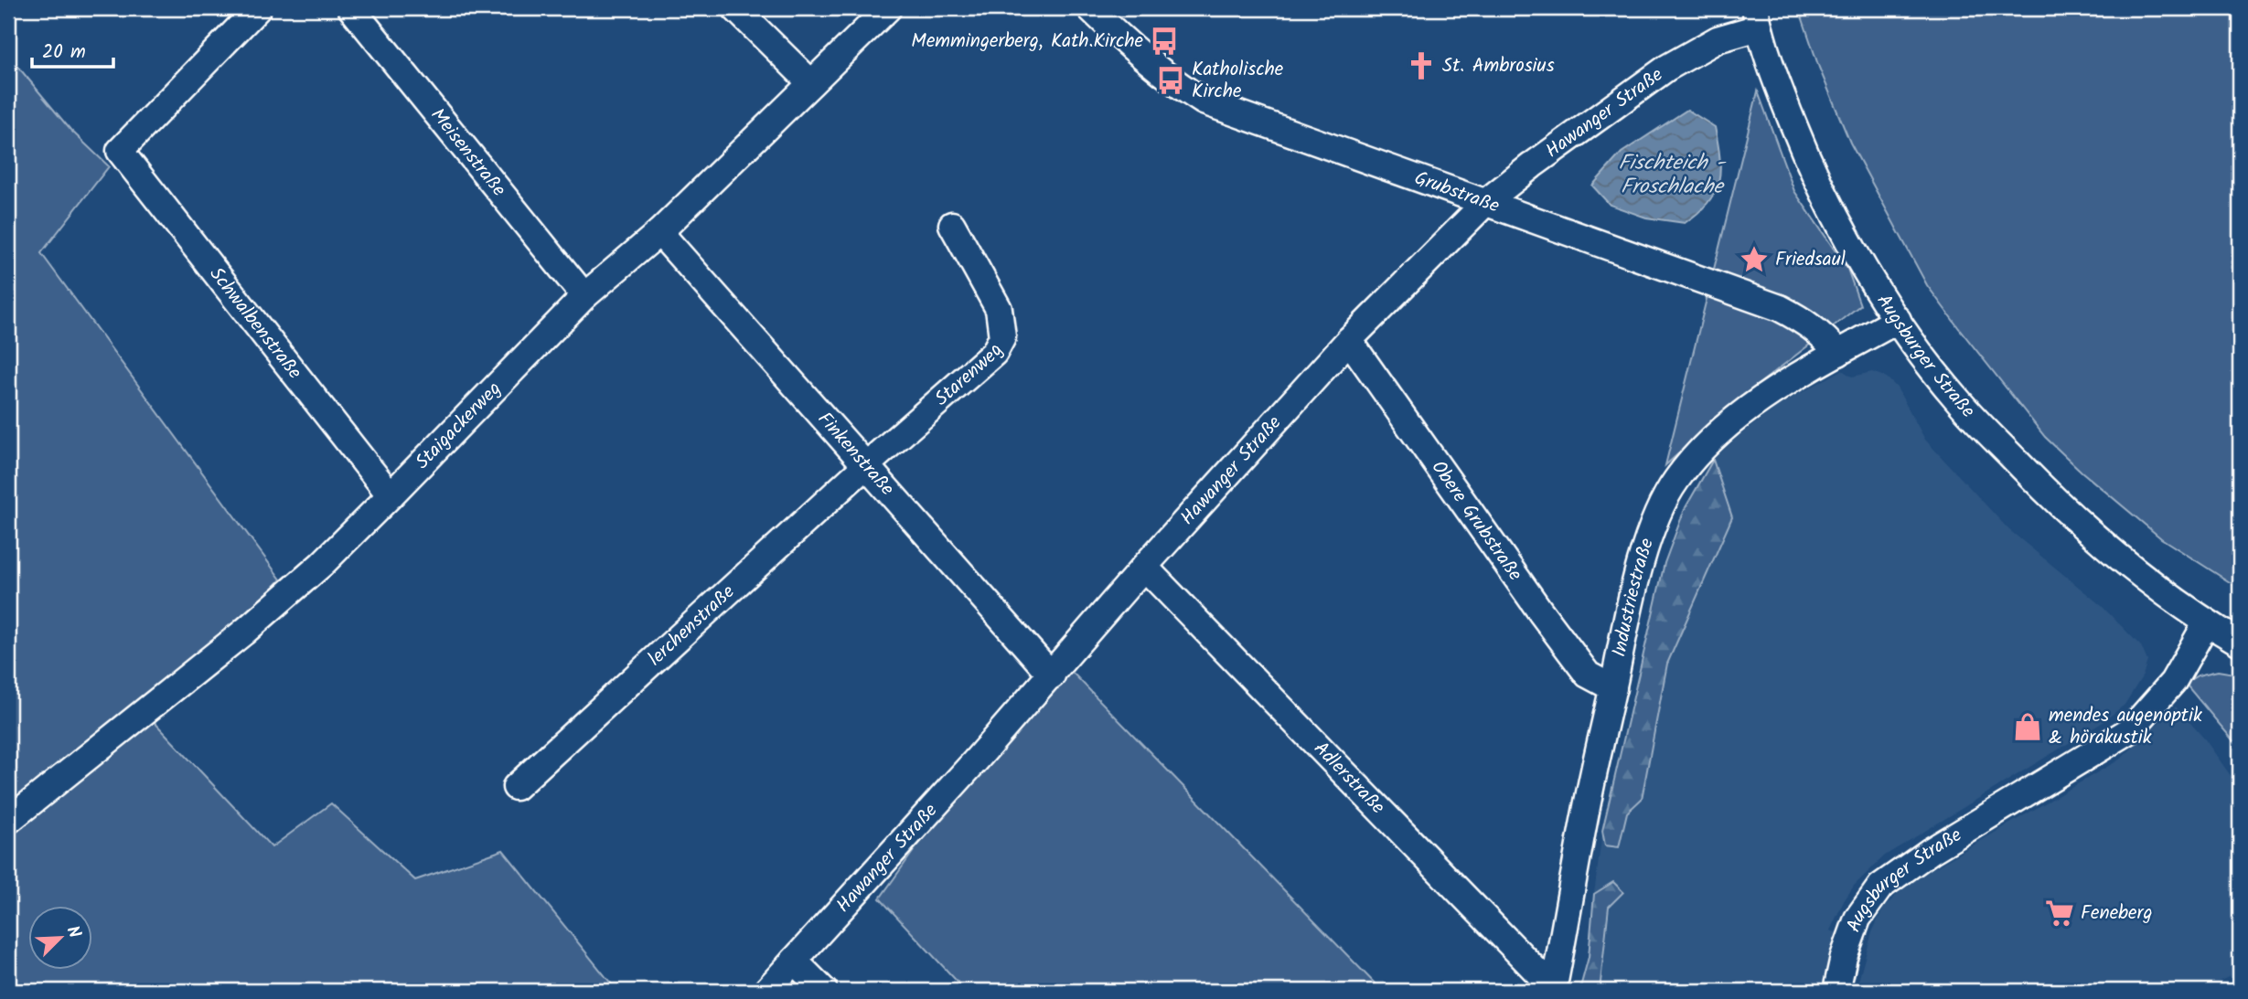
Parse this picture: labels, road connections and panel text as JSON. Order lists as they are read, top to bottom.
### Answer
{
  "streets": {
    "street": [
      "Hawanger Straße",
      "Meisenstraße",
      "Grubstraße",
      "Schwalbenstraße",
      "Augsburger Straße",
      "Starenweg",
      "Staigackerweg",
      "Finkenstraße",
      "Obere Grubstraße",
      "Industriestraße",
      "lerchenstraße",
      "Adlerstraße"
    ]
  },
  "crossings": [
    ["Hawanger Straße", "Grubstraße"],
    ["Hawanger Straße", "Augsburger Straße"],
    ["Hawanger Straße", "Finkenstraße"],
    ["Hawanger Straße", "Obere Grubstraße"],
    ["Hawanger Straße", "Adlerstraße"],
    ["Meisenstraße", "Staigackerweg"],
    ["Grubstraße", "Industriestraße"],
    ["Schwalbenstraße", "Staigackerweg"],
    ["Augsburger Straße", "Industriestraße"],
    ["Starenweg", "Finkenstraße"],
    ["Starenweg", "lerchenstraße"],
    ["Staigackerweg", "Finkenstraße"],
    ["Finkenstraße", "lerchenstraße"],
    ["Obere Grubstraße", "Industriestraße"],
    ["Industriestraße", "Adlerstraße"]
  ],
  "water": ["Fischteich - Froschlache"],
  "places": {
    "bus stop": ["Memmingerberg, Kath.Kirche", "Katholische Kirche"],
    "church": ["St. Ambrosius"],
    "place": ["Friedsaul"],
    "shop": ["mendes augenoptik & hörakustik"],
    "supermarket": ["Feneberg"]
  },
  "scale_bar": "20 m",
  "north": "top right"
}
